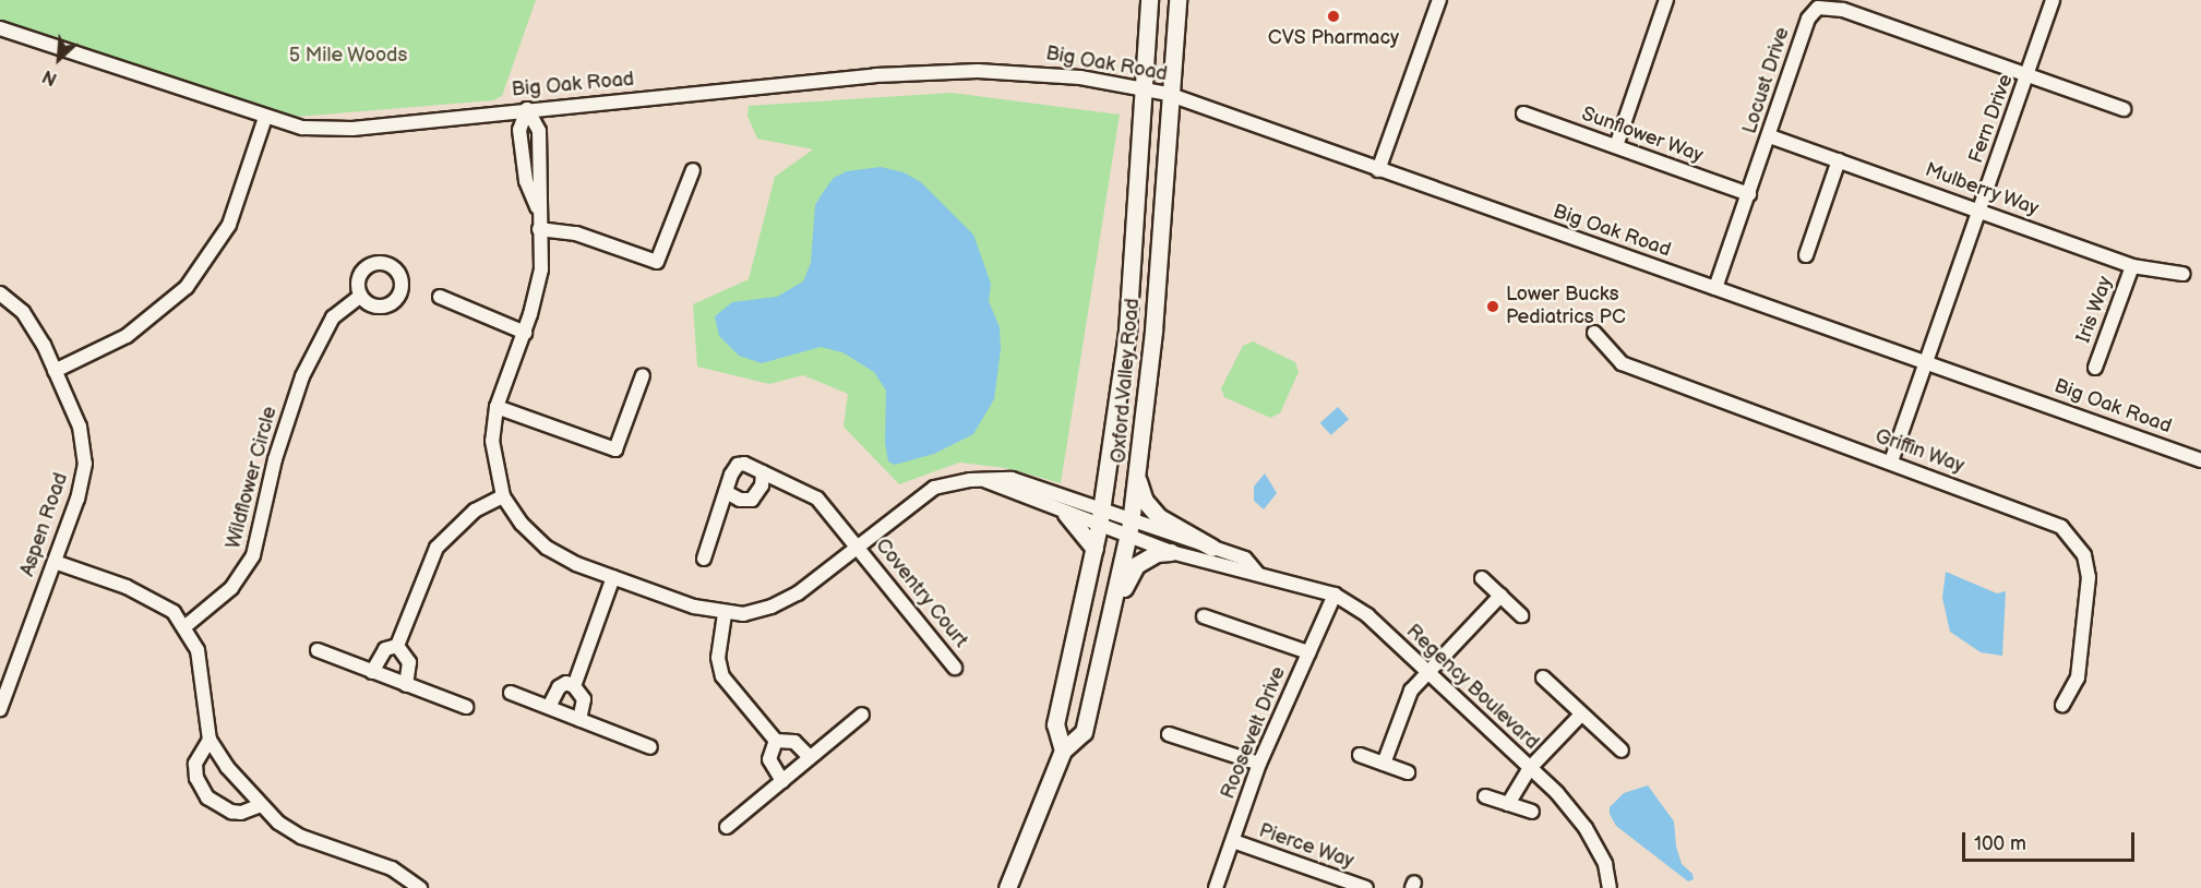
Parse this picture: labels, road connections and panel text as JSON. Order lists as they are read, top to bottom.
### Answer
{
  "streets": {
    "main road": ["Oxford Valley Road"],
    "street": [
      "Big Oak Road",
      "Locust Drive",
      "Fern Drive",
      "Sunflower Way",
      "Mulberry Way",
      "Iris Way",
      "Griffin Way",
      "Wildflower Circle",
      "Aspen Road",
      "Coventry Court",
      "Regency Boulevard",
      "Roosevelt Drive",
      "Pierce Way"
    ]
  },
  "crossings": [
    ["Big Oak Road", "Locust Drive"],
    ["Big Oak Road", "Fern Drive"],
    ["Big Oak Road", "Oxford Valley Road"],
    ["Locust Drive", "Fern Drive"],
    ["Locust Drive", "Sunflower Way"],
    ["Locust Drive", "Mulberry Way"],
    ["Fern Drive", "Mulberry Way"],
    ["Fern Drive", "Griffin Way"],
    ["Mulberry Way", "Iris Way"],
    ["Oxford Valley Road", "Regency Boulevard"],
    ["Regency Boulevard", "Roosevelt Drive"],
    ["Roosevelt Drive", "Pierce Way"]
  ],
  "parks": ["5 Mile Woods"],
  "places": ["CVS Pharmacy", "Lower Bucks Pediatrics PC"],
  "scale_bar": "100 m",
  "north": "bottom left"
}
